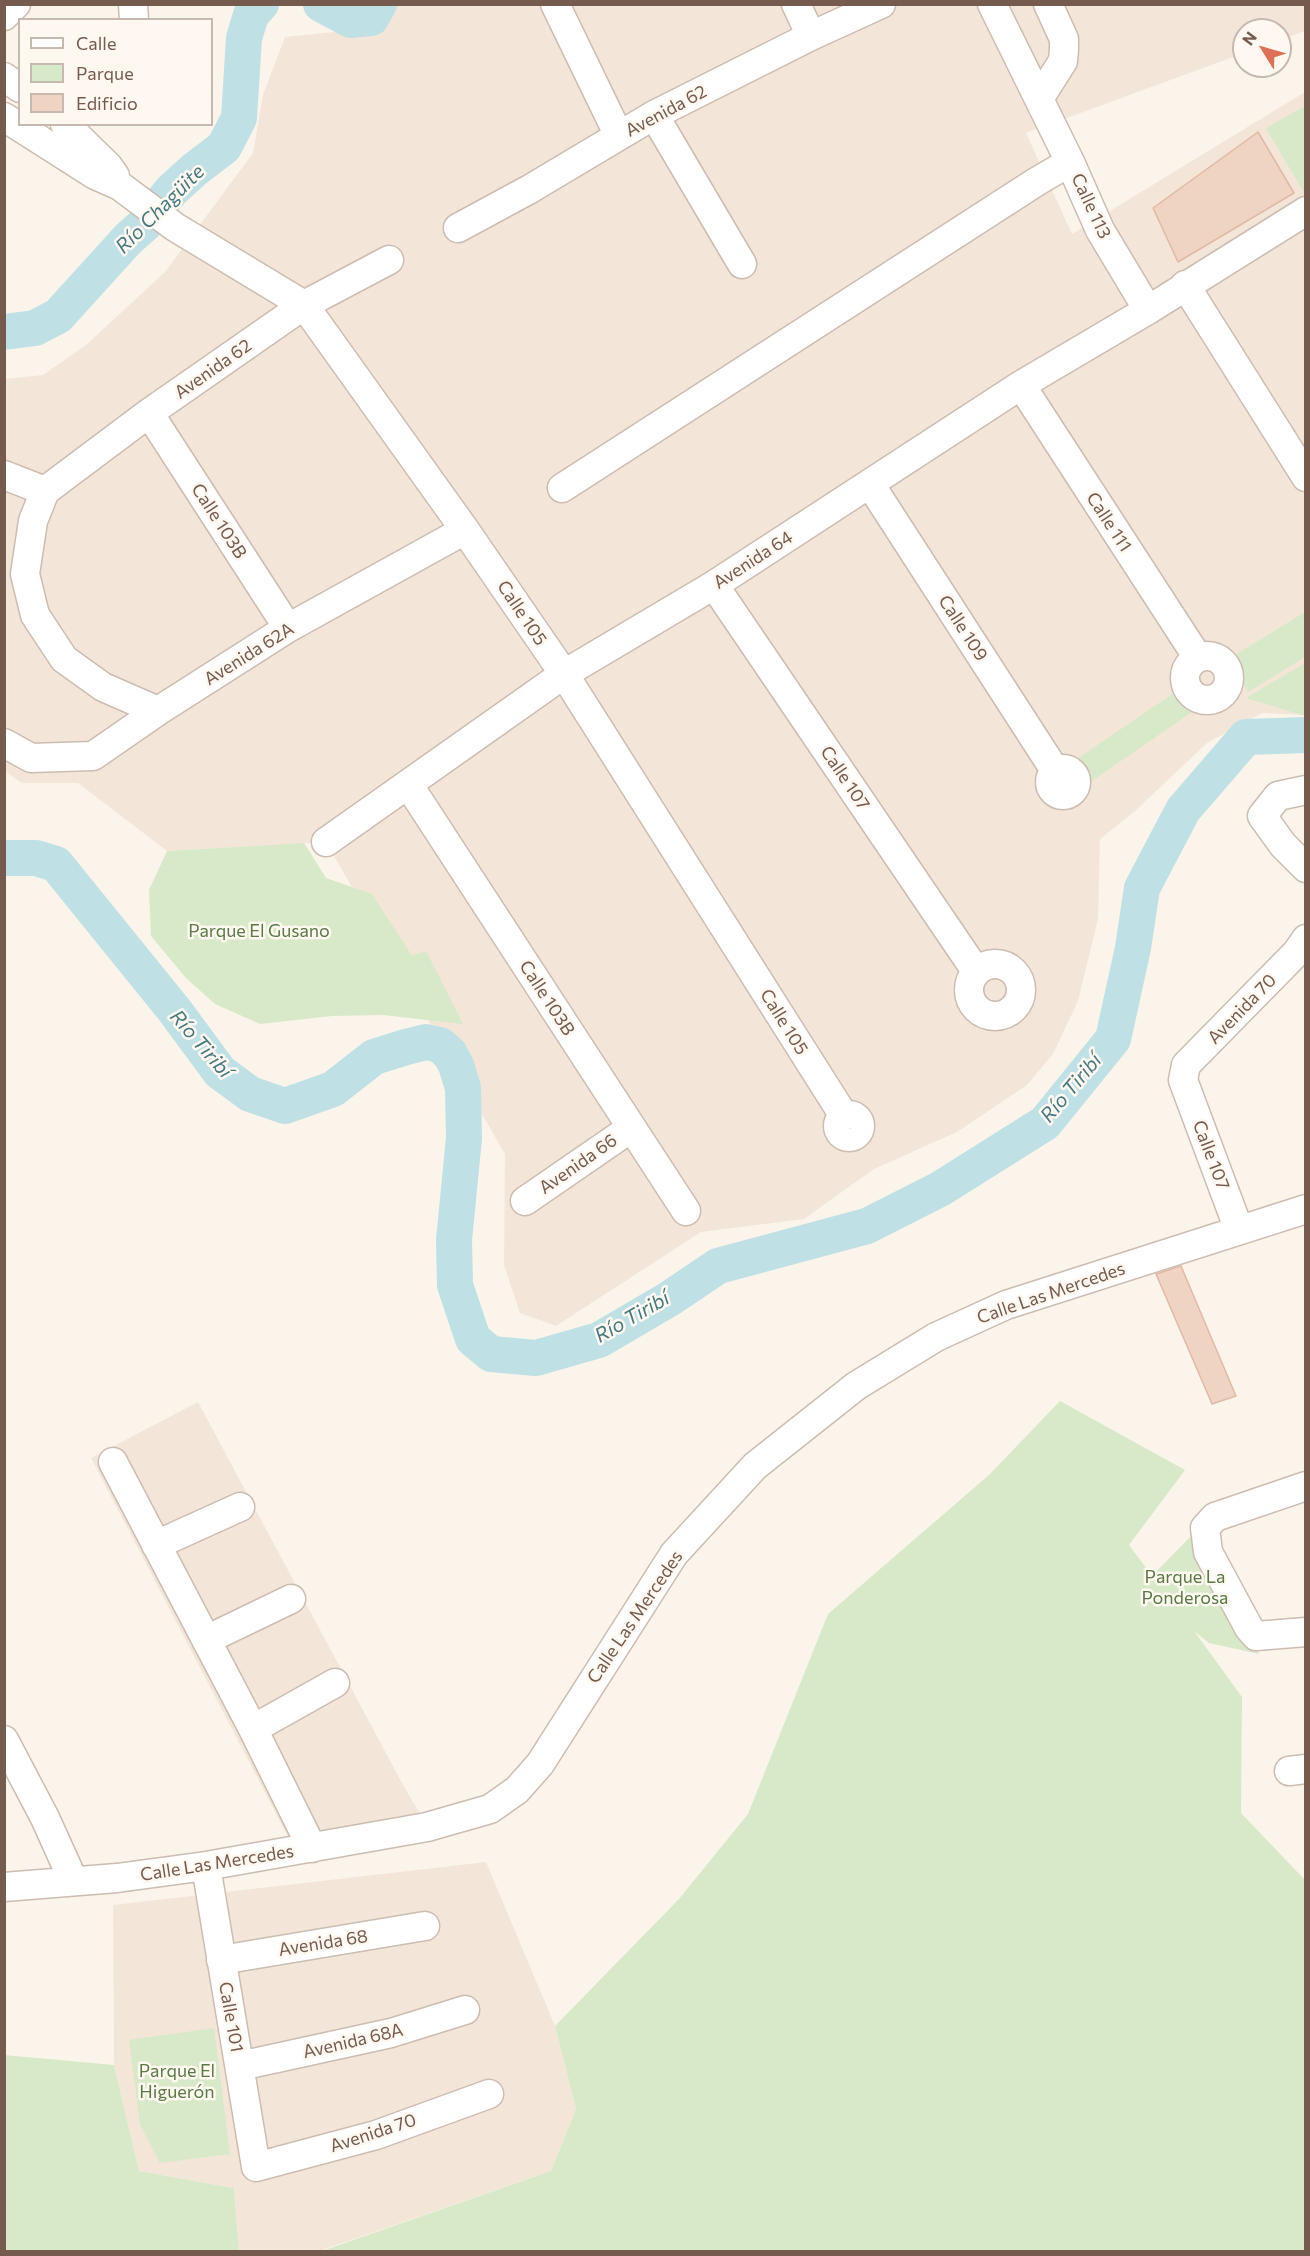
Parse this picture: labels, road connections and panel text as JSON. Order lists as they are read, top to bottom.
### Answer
{
  "streets": {
    "street": [
      "Avenida 62",
      "Calle 113",
      "Calle 103B",
      "Calle 111",
      "Avenida 64",
      "Calle 105",
      "Calle 109",
      "Avenida 62A",
      "Calle 107",
      "Avenida 70",
      "Avenida 66",
      "Calle Las Mercedes",
      "Avenida 68",
      "Calle 101",
      "Avenida 68A"
    ]
  },
  "crossings": [
    ["Avenida 62", "Calle 103B"],
    ["Avenida 62", "Calle 105"],
    ["Calle 113", "Avenida 64"],
    ["Calle 103B", "Avenida 64"],
    ["Calle 103B", "Avenida 62A"],
    ["Calle 103B", "Avenida 66"],
    ["Calle 111", "Avenida 64"],
    ["Avenida 64", "Calle 105"],
    ["Avenida 64", "Calle 109"],
    ["Avenida 64", "Calle 107"],
    ["Calle 105", "Avenida 62A"],
    ["Calle 107", "Avenida 70"],
    ["Calle 107", "Calle Las Mercedes"],
    ["Avenida 70", "Calle 101"],
    ["Calle Las Mercedes", "Calle 101"],
    ["Avenida 68", "Calle 101"],
    ["Calle 101", "Avenida 68A"]
  ],
  "water": ["Río Chagüite", "Río Tiribí"],
  "parks": ["Parque El Gusano", "Parque La Ponderosa", "Parque El Higuerón"],
  "legend": ["Calle", "Parque", "Edificio"],
  "north": "top left"
}
